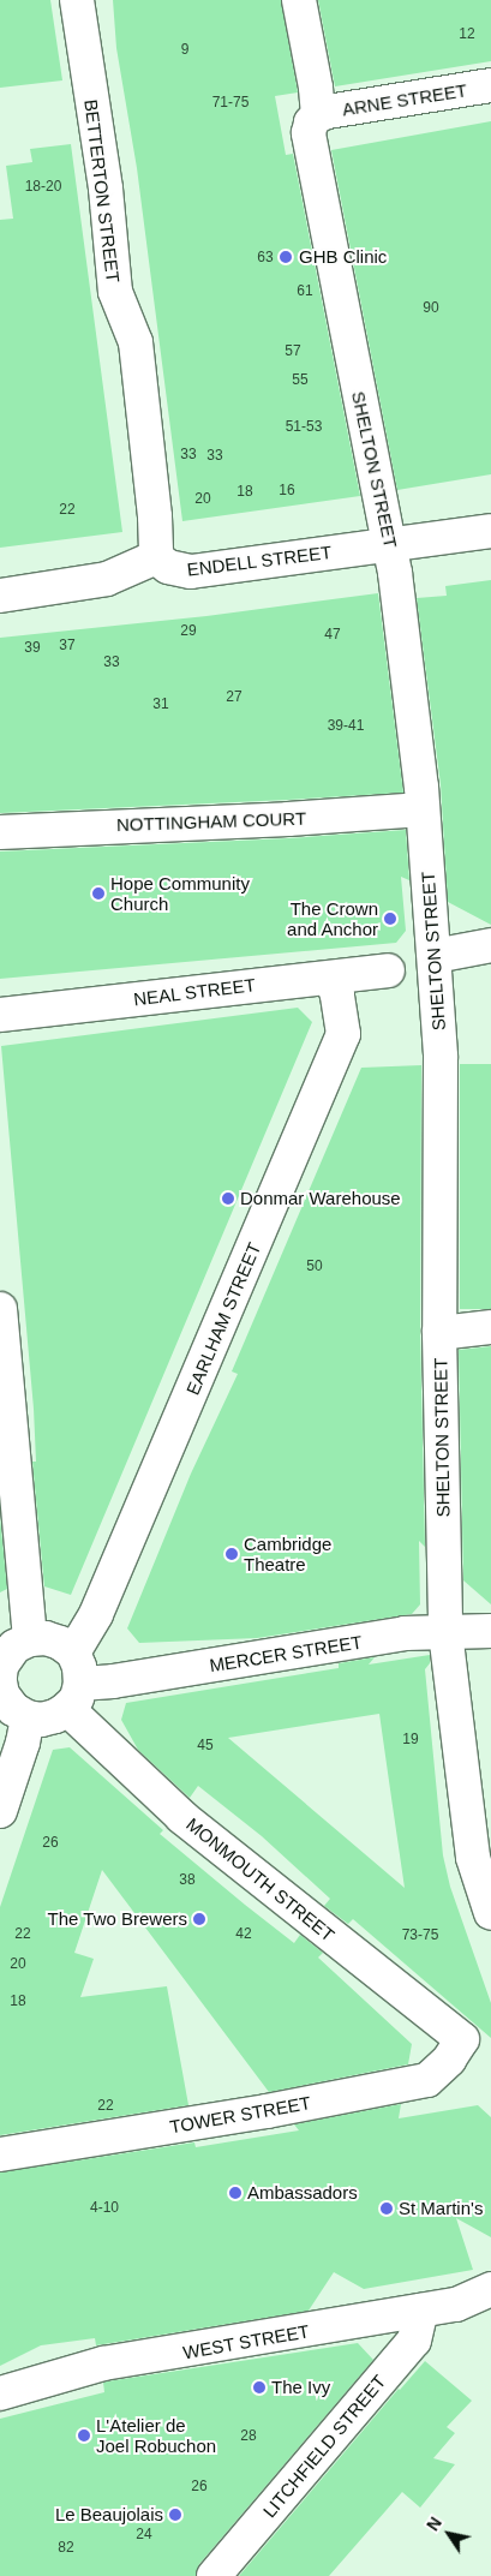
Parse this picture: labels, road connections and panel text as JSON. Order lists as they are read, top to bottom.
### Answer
{
  "streets": {
    "street": [
      "ARNE STREET",
      "BETTERTON STREET",
      "SHELTON STREET",
      "ENDELL STREET",
      "NOTTINGHAM COURT",
      "NEAL STREET",
      "EARLHAM STREET",
      "MERCER STREET",
      "MONMOUTH STREET",
      "TOWER STREET",
      "WEST STREET",
      "LITCHFIELD STREET"
    ]
  },
  "crossings": [
    ["ARNE STREET", "SHELTON STREET"],
    ["BETTERTON STREET", "ENDELL STREET"],
    ["SHELTON STREET", "ENDELL STREET"],
    ["SHELTON STREET", "NOTTINGHAM COURT"],
    ["SHELTON STREET", "MERCER STREET"],
    ["NEAL STREET", "EARLHAM STREET"],
    ["EARLHAM STREET", "MERCER STREET"],
    ["EARLHAM STREET", "MONMOUTH STREET"],
    ["MERCER STREET", "MONMOUTH STREET"],
    ["MONMOUTH STREET", "TOWER STREET"],
    ["WEST STREET", "LITCHFIELD STREET"]
  ],
  "places": [
    "GHB Clinic",
    "Hope Community Church",
    "The Crown and Anchor",
    "Donmar Warehouse",
    "Cambridge Theatre",
    "The Two Brewers",
    "Ambassadors",
    "St Martin's",
    "The Ivy",
    "L'Atelier de Joel Robuchon",
    "Le Beaujolais"
  ],
  "house_numbers": [
    "12",
    "9",
    "71-75",
    "18-20",
    "63",
    "61",
    "90",
    "57",
    "55",
    "51-53",
    "33",
    "33",
    "16",
    "18",
    "20",
    "22",
    "29",
    "47",
    "37",
    "39",
    "33",
    "27",
    "31",
    "39-41",
    "50",
    "19",
    "45",
    "26",
    "38",
    "22",
    "42",
    "73-75",
    "20",
    "18",
    "22",
    "4-10",
    "28",
    "26",
    "24",
    "82"
  ],
  "north": "top left"
}
